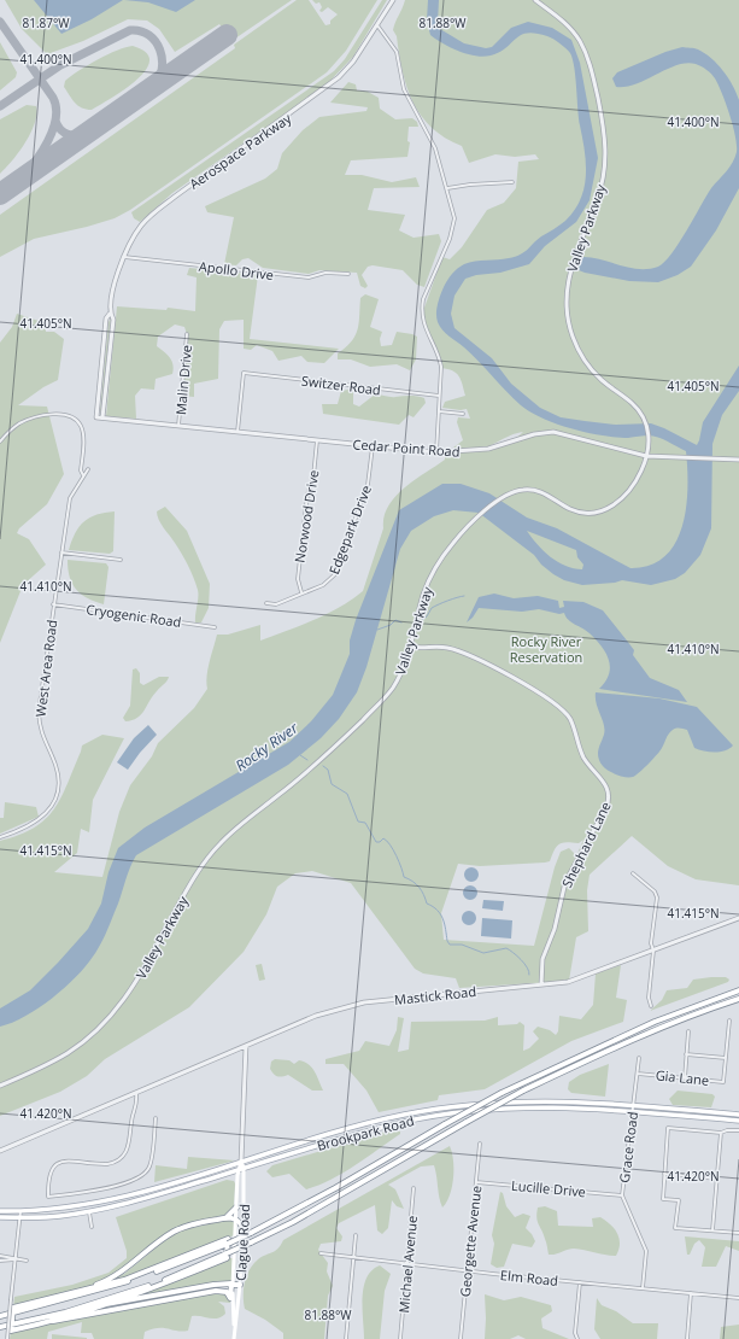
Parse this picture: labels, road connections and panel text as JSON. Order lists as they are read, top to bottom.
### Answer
{
  "streets": {
    "main road": ["Brookpark Road", "Clague Road"],
    "street": [
      "Aerospace Parkway",
      "Valley Parkway",
      "Apollo Drive",
      "Malin Drive",
      "Switzer Road",
      "Cedar Point Road",
      "Norwood Drive",
      "Edgepark Drive",
      "Cryogenic Road",
      "West Area Road",
      "Shephard Lane",
      "Mastick Road",
      "Gia Lane",
      "Grace Road",
      "Lucille Drive",
      "Georgette Avenue",
      "Michael Avenue",
      "Elm Road"
    ]
  },
  "crossings": [
    ["Aerospace Parkway", "Apollo Drive"],
    ["Aerospace Parkway", "Cedar Point Road"],
    ["Valley Parkway", "Cedar Point Road"],
    ["Valley Parkway", "Shephard Lane"],
    ["Malin Drive", "Cedar Point Road"],
    ["Switzer Road", "Cedar Point Road"],
    ["Cedar Point Road", "Norwood Drive"],
    ["Cedar Point Road", "Edgepark Drive"],
    ["Norwood Drive", "Edgepark Drive"],
    ["Cryogenic Road", "West Area Road"],
    ["Shephard Lane", "Mastick Road"],
    ["Mastick Road", "Clague Road"],
    ["Gia Lane", "Grace Road"],
    ["Brookpark Road", "Grace Road"],
    ["Brookpark Road", "Clague Road"],
    ["Grace Road", "Lucille Drive"],
    ["Grace Road", "Elm Road"],
    ["Lucille Drive", "Georgette Avenue"],
    ["Georgette Avenue", "Elm Road"],
    ["Michael Avenue", "Elm Road"]
  ],
  "water": ["Rocky River"],
  "parks": ["Rocky River Reservation"],
  "coordinates": [
    "81.87°W",
    "81.88°W",
    "41.400°N",
    "41.405°N",
    "41.410°N",
    "41.415°N",
    "41.420°N"
  ]
}
